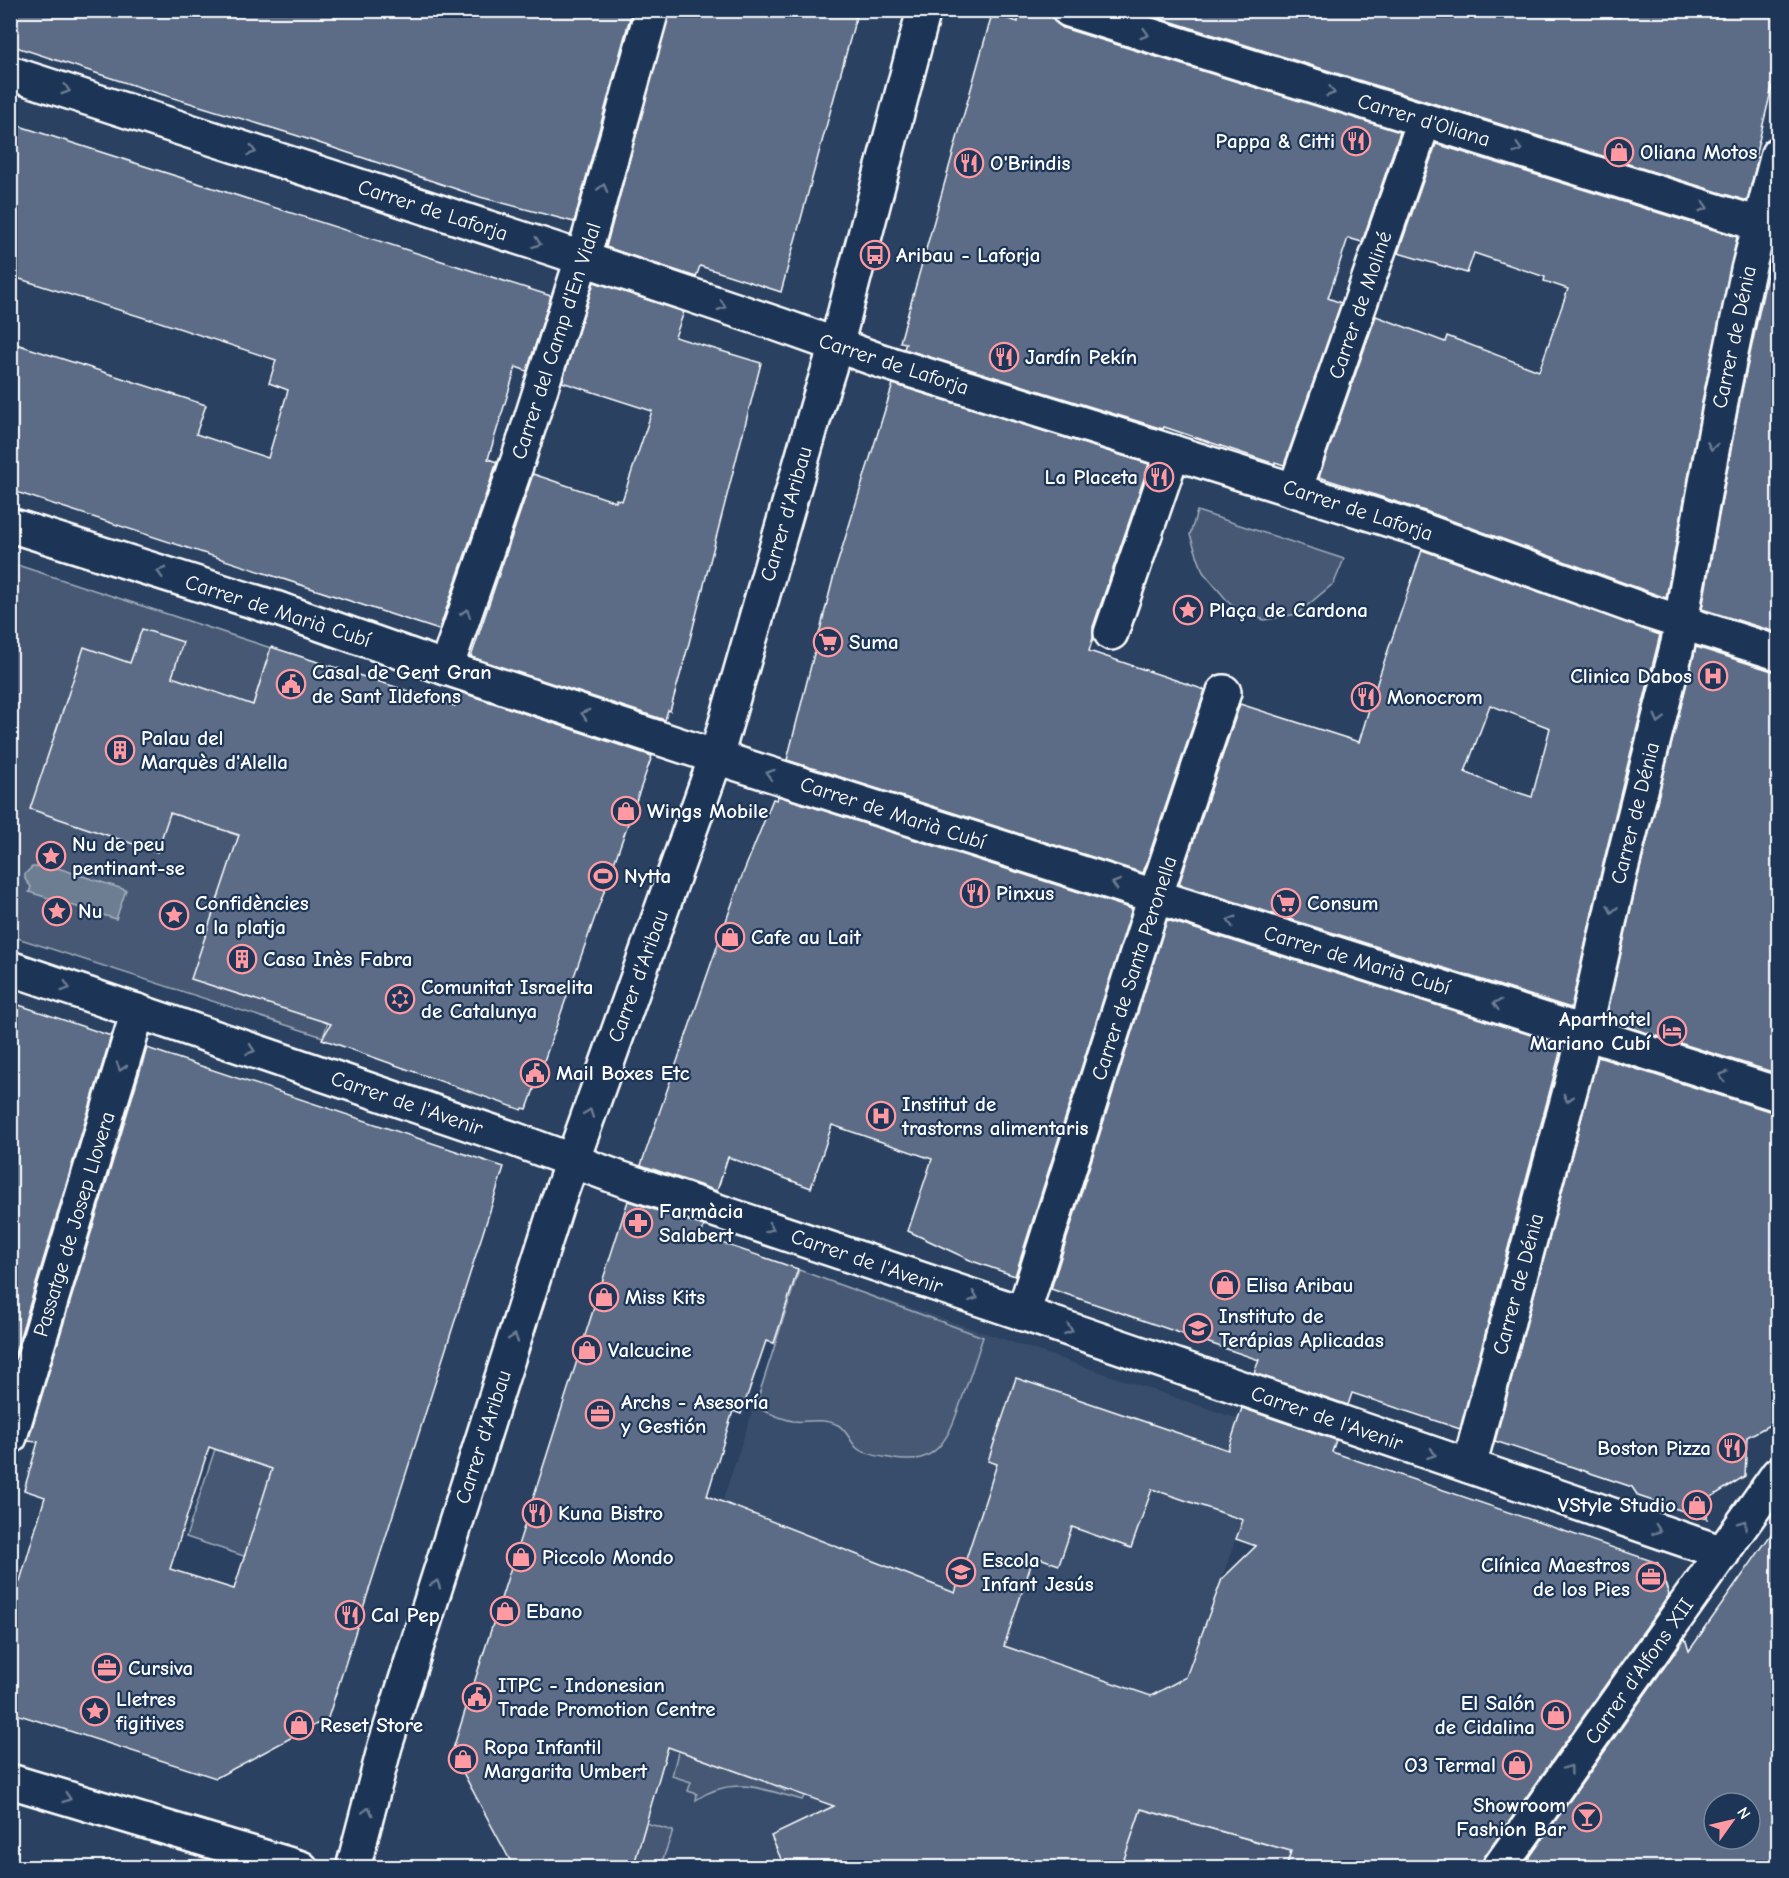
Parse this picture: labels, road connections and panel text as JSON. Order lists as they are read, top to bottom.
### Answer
{
  "streets": {
    "street": [
      "Carrer d'Oliana",
      "Carrer de Laforja",
      "Carrer de Moliné",
      "Carrer de Dénia",
      "Carrer del Camp d'En Vidal",
      "Carrer d'Aribau",
      "Carrer de Marià Cubí",
      "Carrer de Santa Peronella",
      "Carrer de l'Avenir",
      "Passatge de Josep Llovera",
      "Carrer d'Alfons XII"
    ]
  },
  "crossings": [
    ["Carrer d'Oliana", "Carrer de Moliné"],
    ["Carrer d'Oliana", "Carrer de Dénia"],
    ["Carrer de Laforja", "Carrer de Moliné"],
    ["Carrer de Laforja", "Carrer de Dénia"],
    ["Carrer de Laforja", "Carrer del Camp d'En Vidal"],
    ["Carrer de Laforja", "Carrer d'Aribau"],
    ["Carrer de Dénia", "Carrer de Marià Cubí"],
    ["Carrer de Dénia", "Carrer de l'Avenir"],
    ["Carrer del Camp d'En Vidal", "Carrer de Marià Cubí"],
    ["Carrer d'Aribau", "Carrer de Marià Cubí"],
    ["Carrer d'Aribau", "Carrer de l'Avenir"],
    ["Carrer de Marià Cubí", "Carrer de Santa Peronella"],
    ["Carrer de Santa Peronella", "Carrer de l'Avenir"],
    ["Carrer de l'Avenir", "Passatge de Josep Llovera"],
    ["Carrer de l'Avenir", "Carrer d'Alfons XII"]
  ],
  "one_way": [
    "Carrer d'Oliana",
    "Carrer de Laforja",
    "Carrer de Dénia",
    "Carrer del Camp d'En Vidal",
    "Carrer d'Aribau",
    "Carrer de Marià Cubí",
    "Carrer de l'Avenir",
    "Passatge de Josep Llovera",
    "Carrer d'Alfons XII"
  ],
  "places": {
    "restaurant": [
      "Pappa & Citti",
      "O'Brindis",
      "Jardín Pekín",
      "La Placeta",
      "Monocrom",
      "Pinxus",
      "Boston Pizza",
      "Kuna Bistro",
      "Cal Pep"
    ],
    "shop": [
      "Oliana Motos",
      "Wings Mobile",
      "Cafe au Lait",
      "Elisa Aribau",
      "Miss Kits",
      "Valcucine",
      "VStyle Studio",
      "Piccolo Mondo",
      "Ebano",
      "El Salón de Cidalina",
      "Reset Store",
      "Ropa Infantil Margarita Umbert",
      "O3 Termal"
    ],
    "bus stop": ["Aribau - Laforja"],
    "place": [
      "Plaça de Cardona",
      "Nu de peu pentinant-se",
      "Nu",
      "Confidències a la platja",
      "Lletres figitives"
    ],
    "supermarket": ["Suma", "Consum"],
    "hospital": ["Clinica Dabos", "Institut de trastorns alimentaris"],
    "public building": ["Casal de Gent Gran de Sant Ildefons", "Mail Boxes Etc", "ITPC - Indonesian Trade Promotion Centre"],
    "building": ["Palau del Marquès d'Alella", "Casa Inès Fabra"],
    "sports": ["Nytta"],
    "synagogue": ["Comunitat Israelita de Catalunya"],
    "hotel": ["Aparthotel Mariano Cubí"],
    "pharmacy": ["Farmàcia Salabert"],
    "school or university": ["Instituto de Terápias Aplicadas", "Escola Infant Jesús"],
    "office": ["Archs - Asesoría y Gestión", "Clínica Maestros de los Pies", "Cursiva"],
    "bar": ["Showroom Fashion Bar"]
  },
  "north": "top right"
}
